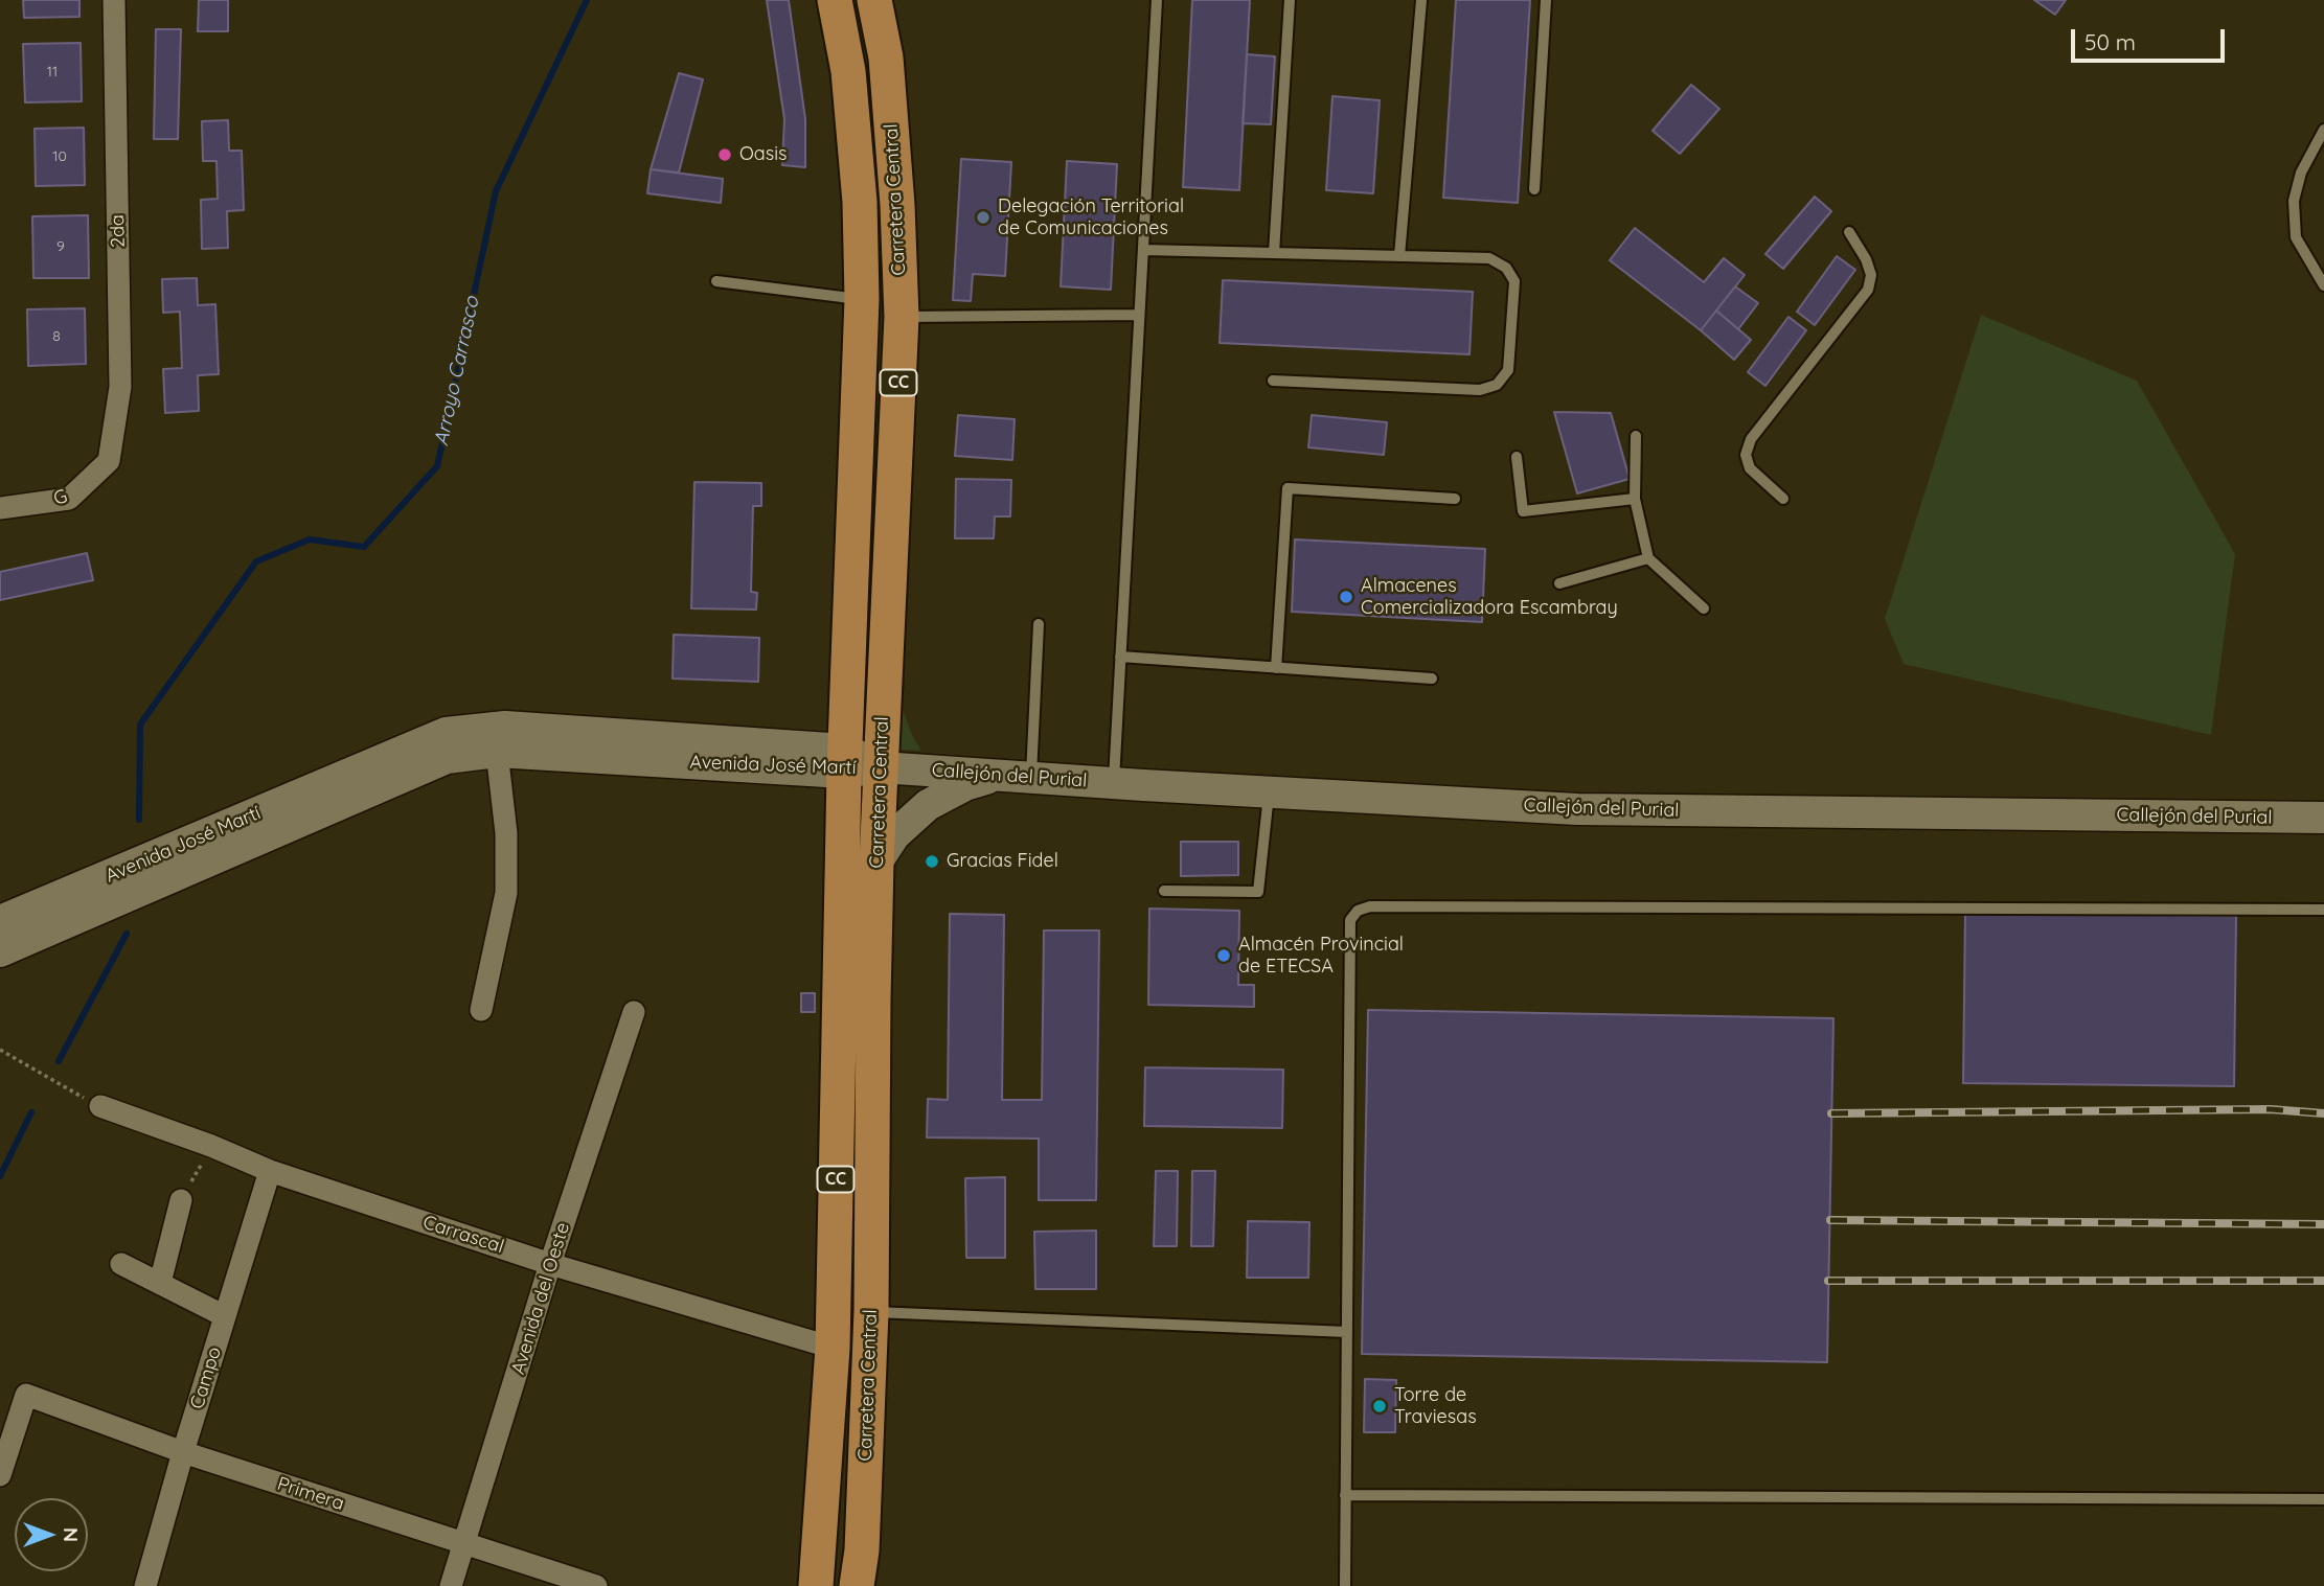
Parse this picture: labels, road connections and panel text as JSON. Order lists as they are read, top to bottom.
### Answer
{
  "streets": {
    "main road": [
      "Carretera Central",
      "CC",
      "Avenida José Martí",
      "Callejón del Purial"
    ],
    "street": [
      "2da",
      "G",
      "Carrascal",
      "Avenida del Oeste",
      "Campo",
      "Primera"
    ]
  },
  "crossings": [
    ["Carretera Central", "Avenida José Martí"],
    ["Carretera Central", "Callejón del Purial"],
    ["Carretera Central", "Carrascal"],
    ["2da", "G"],
    ["Avenida José Martí", "Callejón del Purial"],
    ["Carrascal", "Avenida del Oeste"],
    ["Carrascal", "Campo"],
    ["Avenida del Oeste", "Primera"],
    ["Campo", "Primera"]
  ],
  "water": ["Arroyo Carrasco"],
  "places": [
    "Oasis",
    "Delegación Territorial de Comunicaciones",
    "Almacenes Comercializadora Escambray",
    "Gracias Fidel",
    "Almacén Provincial de ETECSA",
    "Torre de Traviesas"
  ],
  "house_numbers": [
    "11",
    "10",
    "9",
    "8"
  ],
  "scale_bar": "50 m",
  "north": "right"
}
